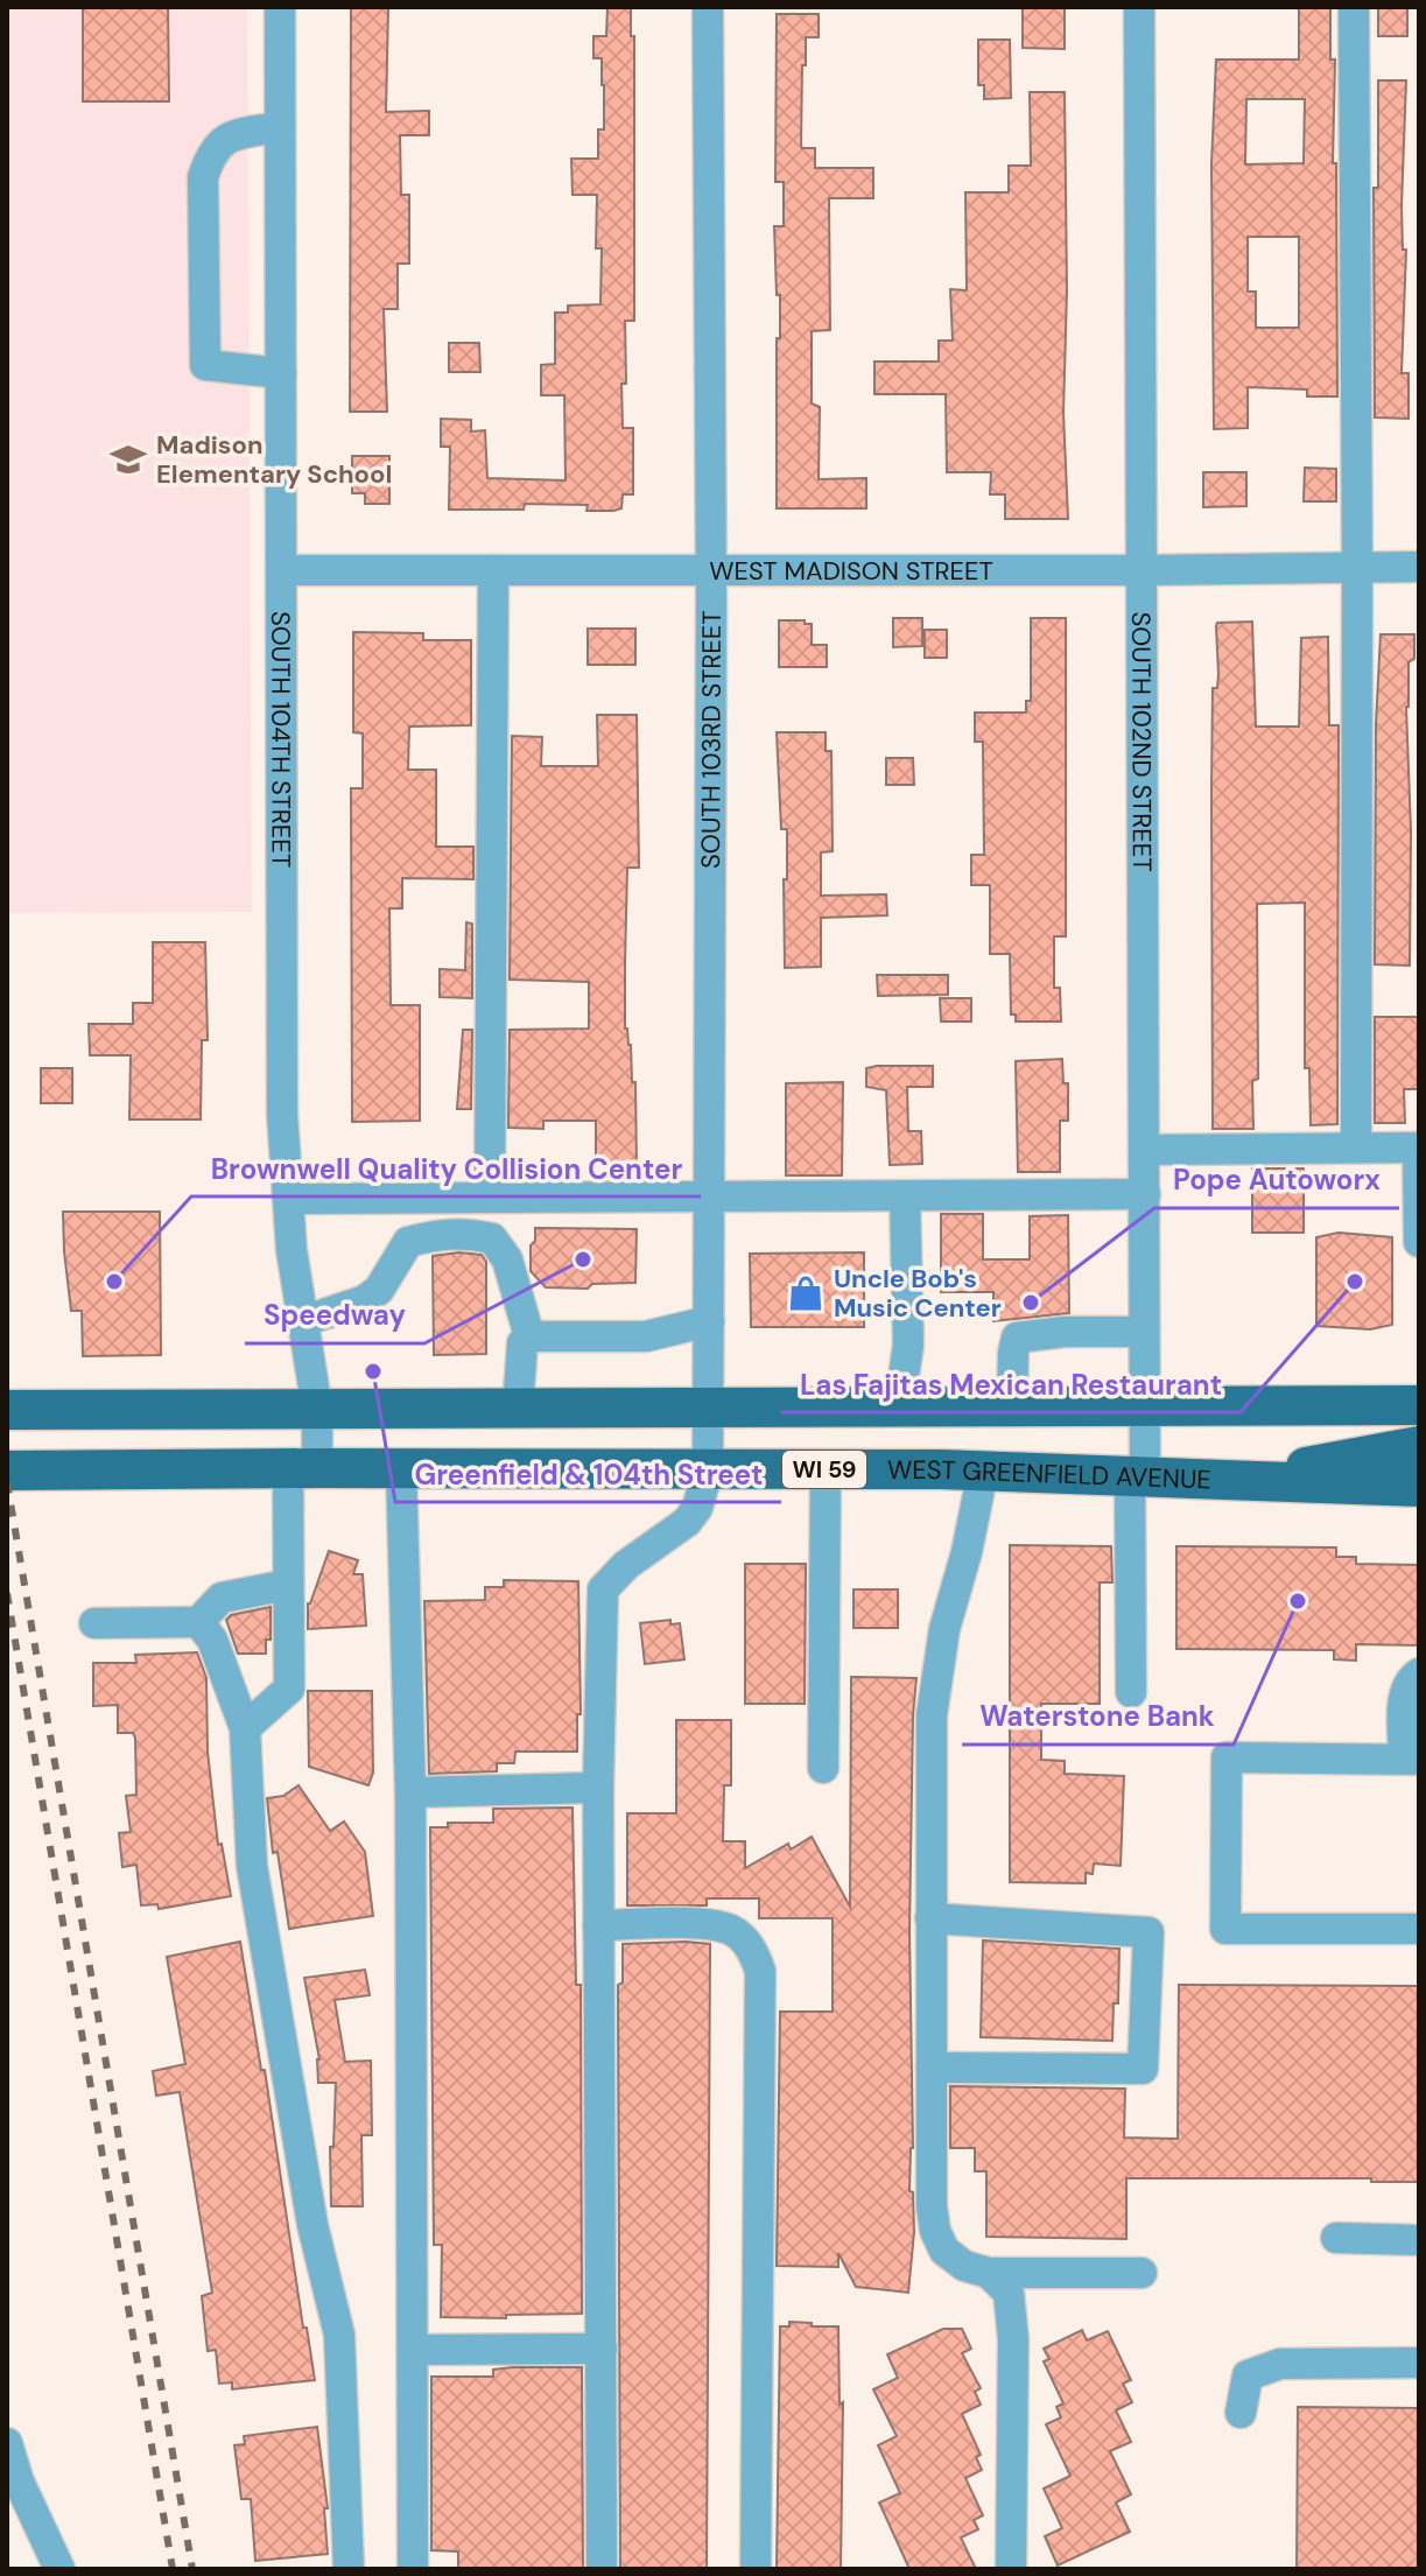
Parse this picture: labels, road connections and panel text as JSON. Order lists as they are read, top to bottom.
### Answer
{
  "streets": {
    "main road": ["WI 59", "WEST GREENFIELD AVENUE"],
    "street": [
      "WEST MADISON STREET",
      "SOUTH 104TH STREET",
      "SOUTH 103RD STREET",
      "SOUTH 102ND STREET"
    ]
  },
  "crossings": [
    ["WEST MADISON STREET", "SOUTH 104TH STREET"],
    ["WEST MADISON STREET", "SOUTH 103RD STREET"],
    ["WEST MADISON STREET", "SOUTH 102ND STREET"],
    ["SOUTH 104TH STREET", "WEST GREENFIELD AVENUE"],
    ["SOUTH 103RD STREET", "WEST GREENFIELD AVENUE"],
    ["SOUTH 102ND STREET", "WEST GREENFIELD AVENUE"]
  ],
  "places": {
    "school or university": ["Madison Elementary School"],
    "other": [
      "Speedway",
      "Brownwell Quality Collision Center",
      "Las Fajitas Mexican Restaurant",
      "Pope Autoworx",
      "Greenfield & 104th Street",
      "Waterstone Bank"
    ],
    "shop": ["Uncle Bob's Music Center"]
  }
}
